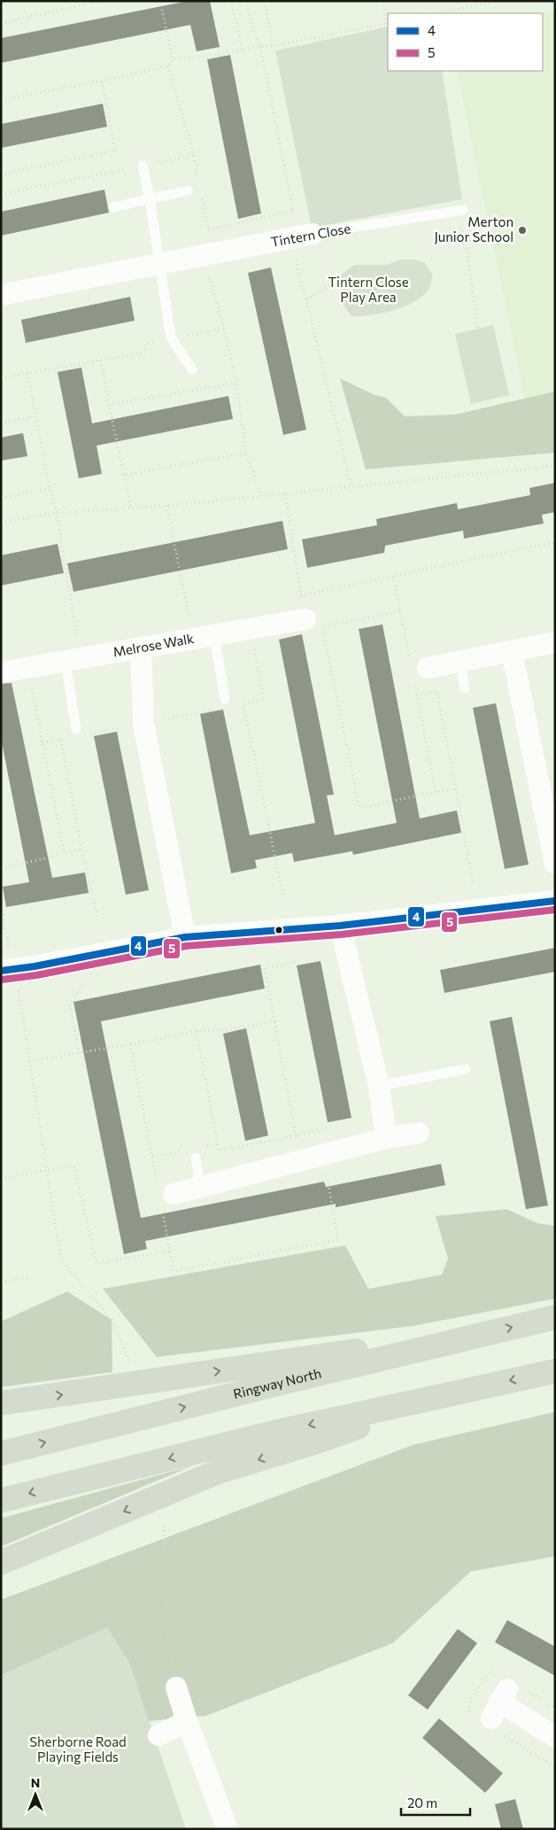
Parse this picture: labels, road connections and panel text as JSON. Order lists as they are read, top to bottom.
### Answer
{
  "streets": {
    "highway": ["Ringway North"],
    "street": ["Tintern Close", "Melrose Walk"]
  },
  "parks": ["Tintern Close Play Area", "Sherborne Road Playing Fields"],
  "places": ["Merton Junior School"],
  "lines": ["transit line 4", "transit line 5"],
  "legend": ["4", "5"],
  "scale_bar": "20 m",
  "north": "top"
}
